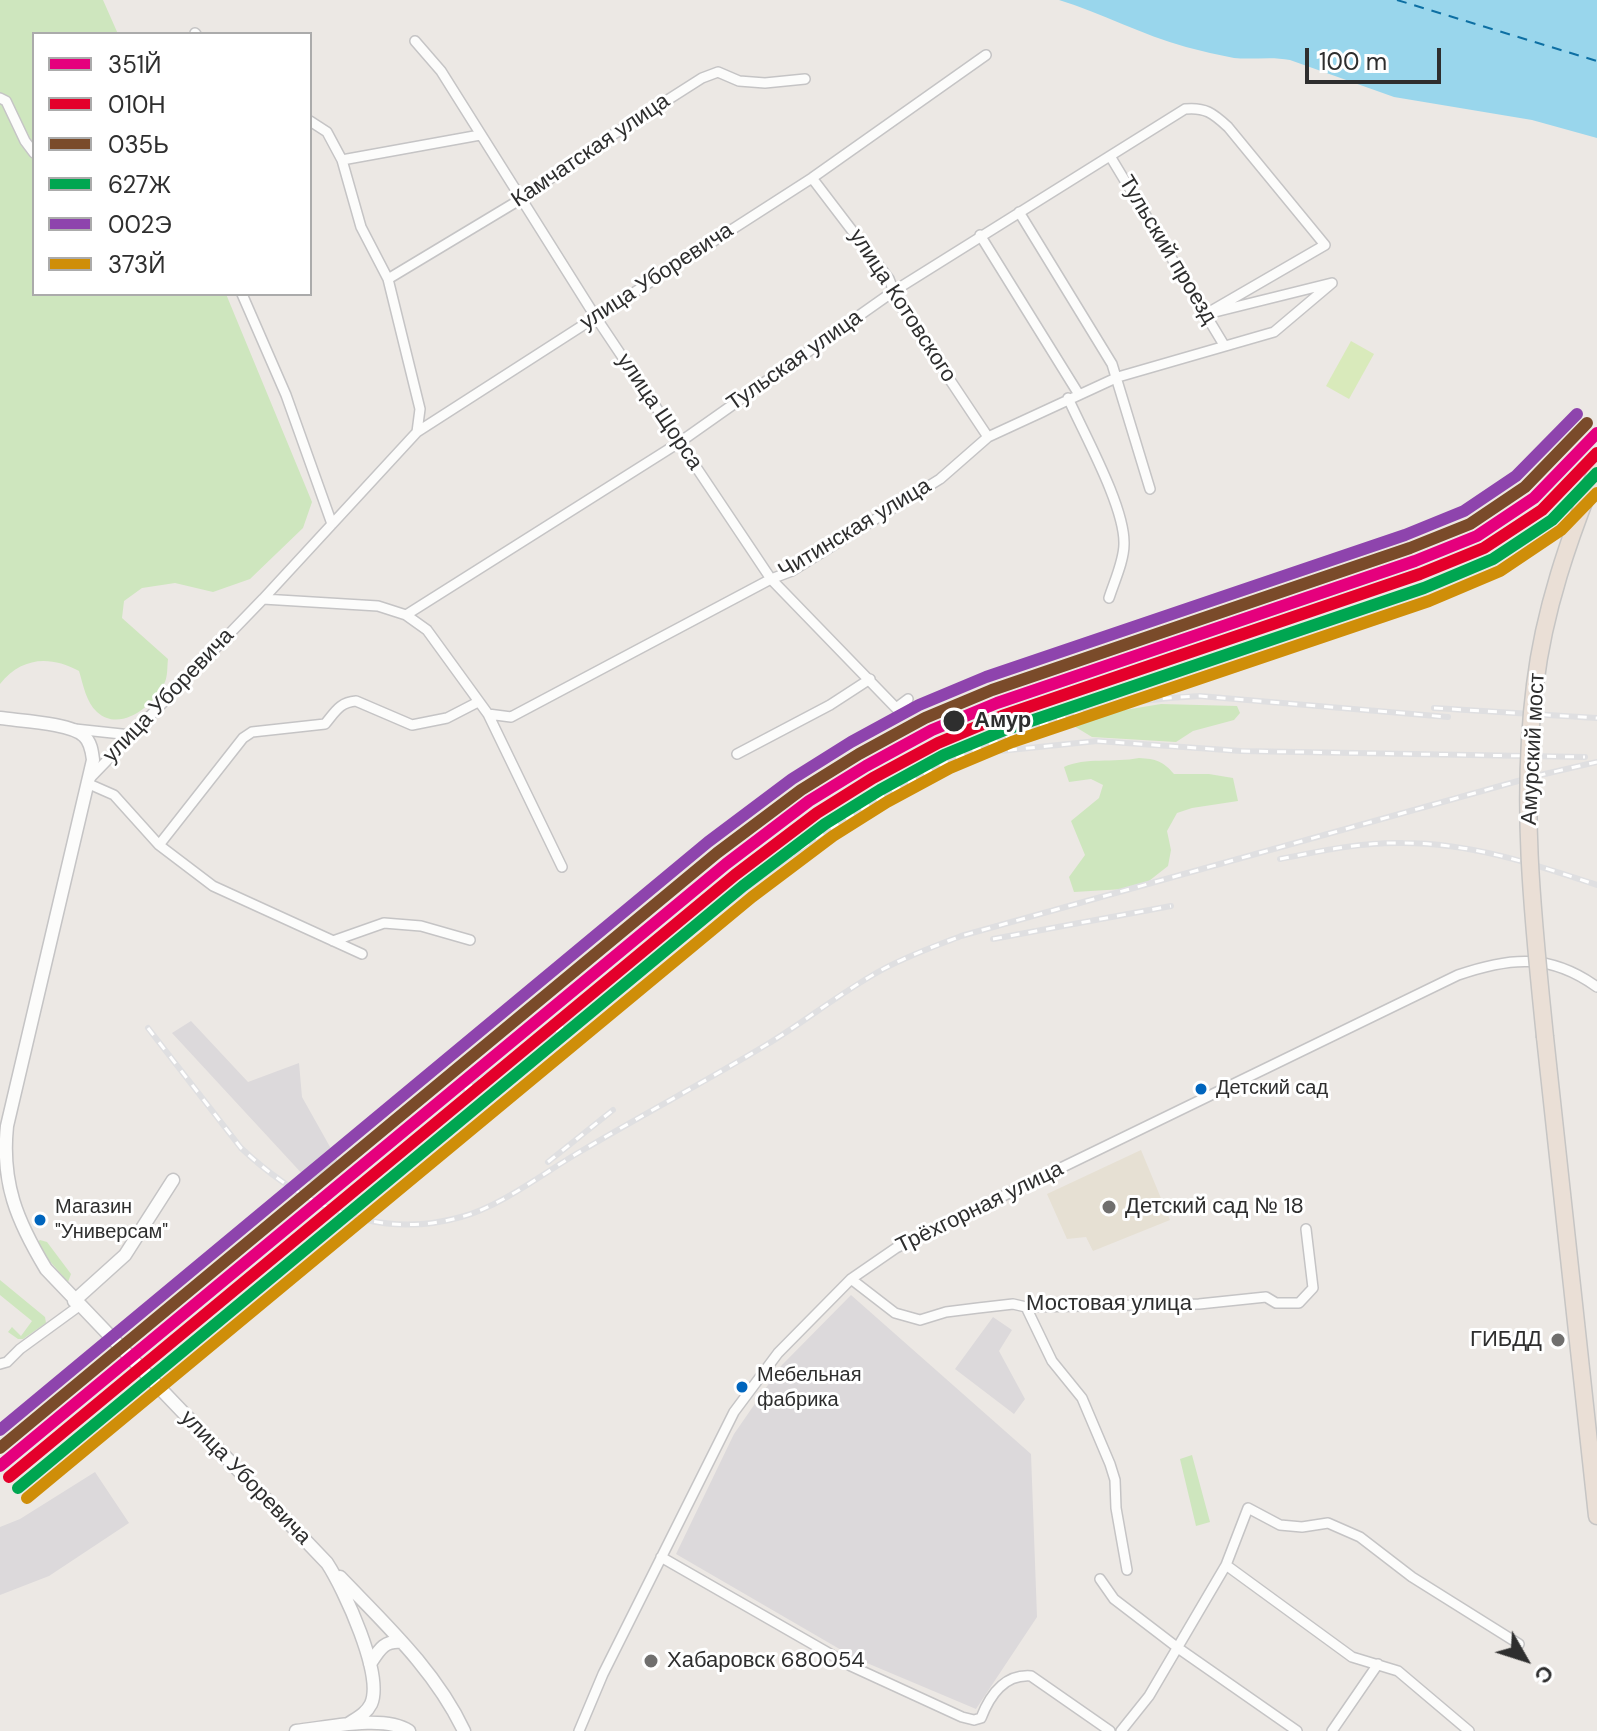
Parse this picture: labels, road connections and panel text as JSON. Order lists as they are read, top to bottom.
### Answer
{
  "streets": {
    "highway": ["Амурский мост"],
    "main road": ["улица Уборевича"],
    "street": [
      "Камчатская улица",
      "Тульский проезд",
      "улица Котовского",
      "Тульская улица",
      "улица Щорса",
      "Читинская улица",
      "Трёхгорная улица",
      "Мостовая улица"
    ]
  },
  "crossings": [
    ["Камчатская улица", "улица Щорса"],
    ["Тульский проезд", "Тульская улица"],
    ["Тульский проезд", "Читинская улица"],
    ["улица Уборевича", "улица Котовского"],
    ["улица Уборевича", "улица Щорса"],
    ["улица Котовского", "Тульская улица"],
    ["улица Котовского", "Читинская улица"],
    ["Тульская улица", "улица Щорса"],
    ["Тульская улица", "Читинская улица"],
    ["улица Щорса", "Читинская улица"],
    ["Трёхгорная улица", "Мостовая улица"]
  ],
  "places": [
    "Амур",
    "Детский сад",
    "Детский сад № 18",
    "Магазин \"Универсам\"",
    "ГИБДД",
    "Мебельная фабрика",
    "Хабаровск 680054"
  ],
  "lines": [
    "transit line 002Э",
    "transit line 035Ь",
    "transit line 351Й",
    "transit line 010Н",
    "transit line 627Ж",
    "transit line 373Й"
  ],
  "legend": [
    "351Й",
    "010Н",
    "035Ь",
    "627Ж",
    "002Э",
    "373Й"
  ],
  "scale_bar": "100 m",
  "north": "bottom right"
}
